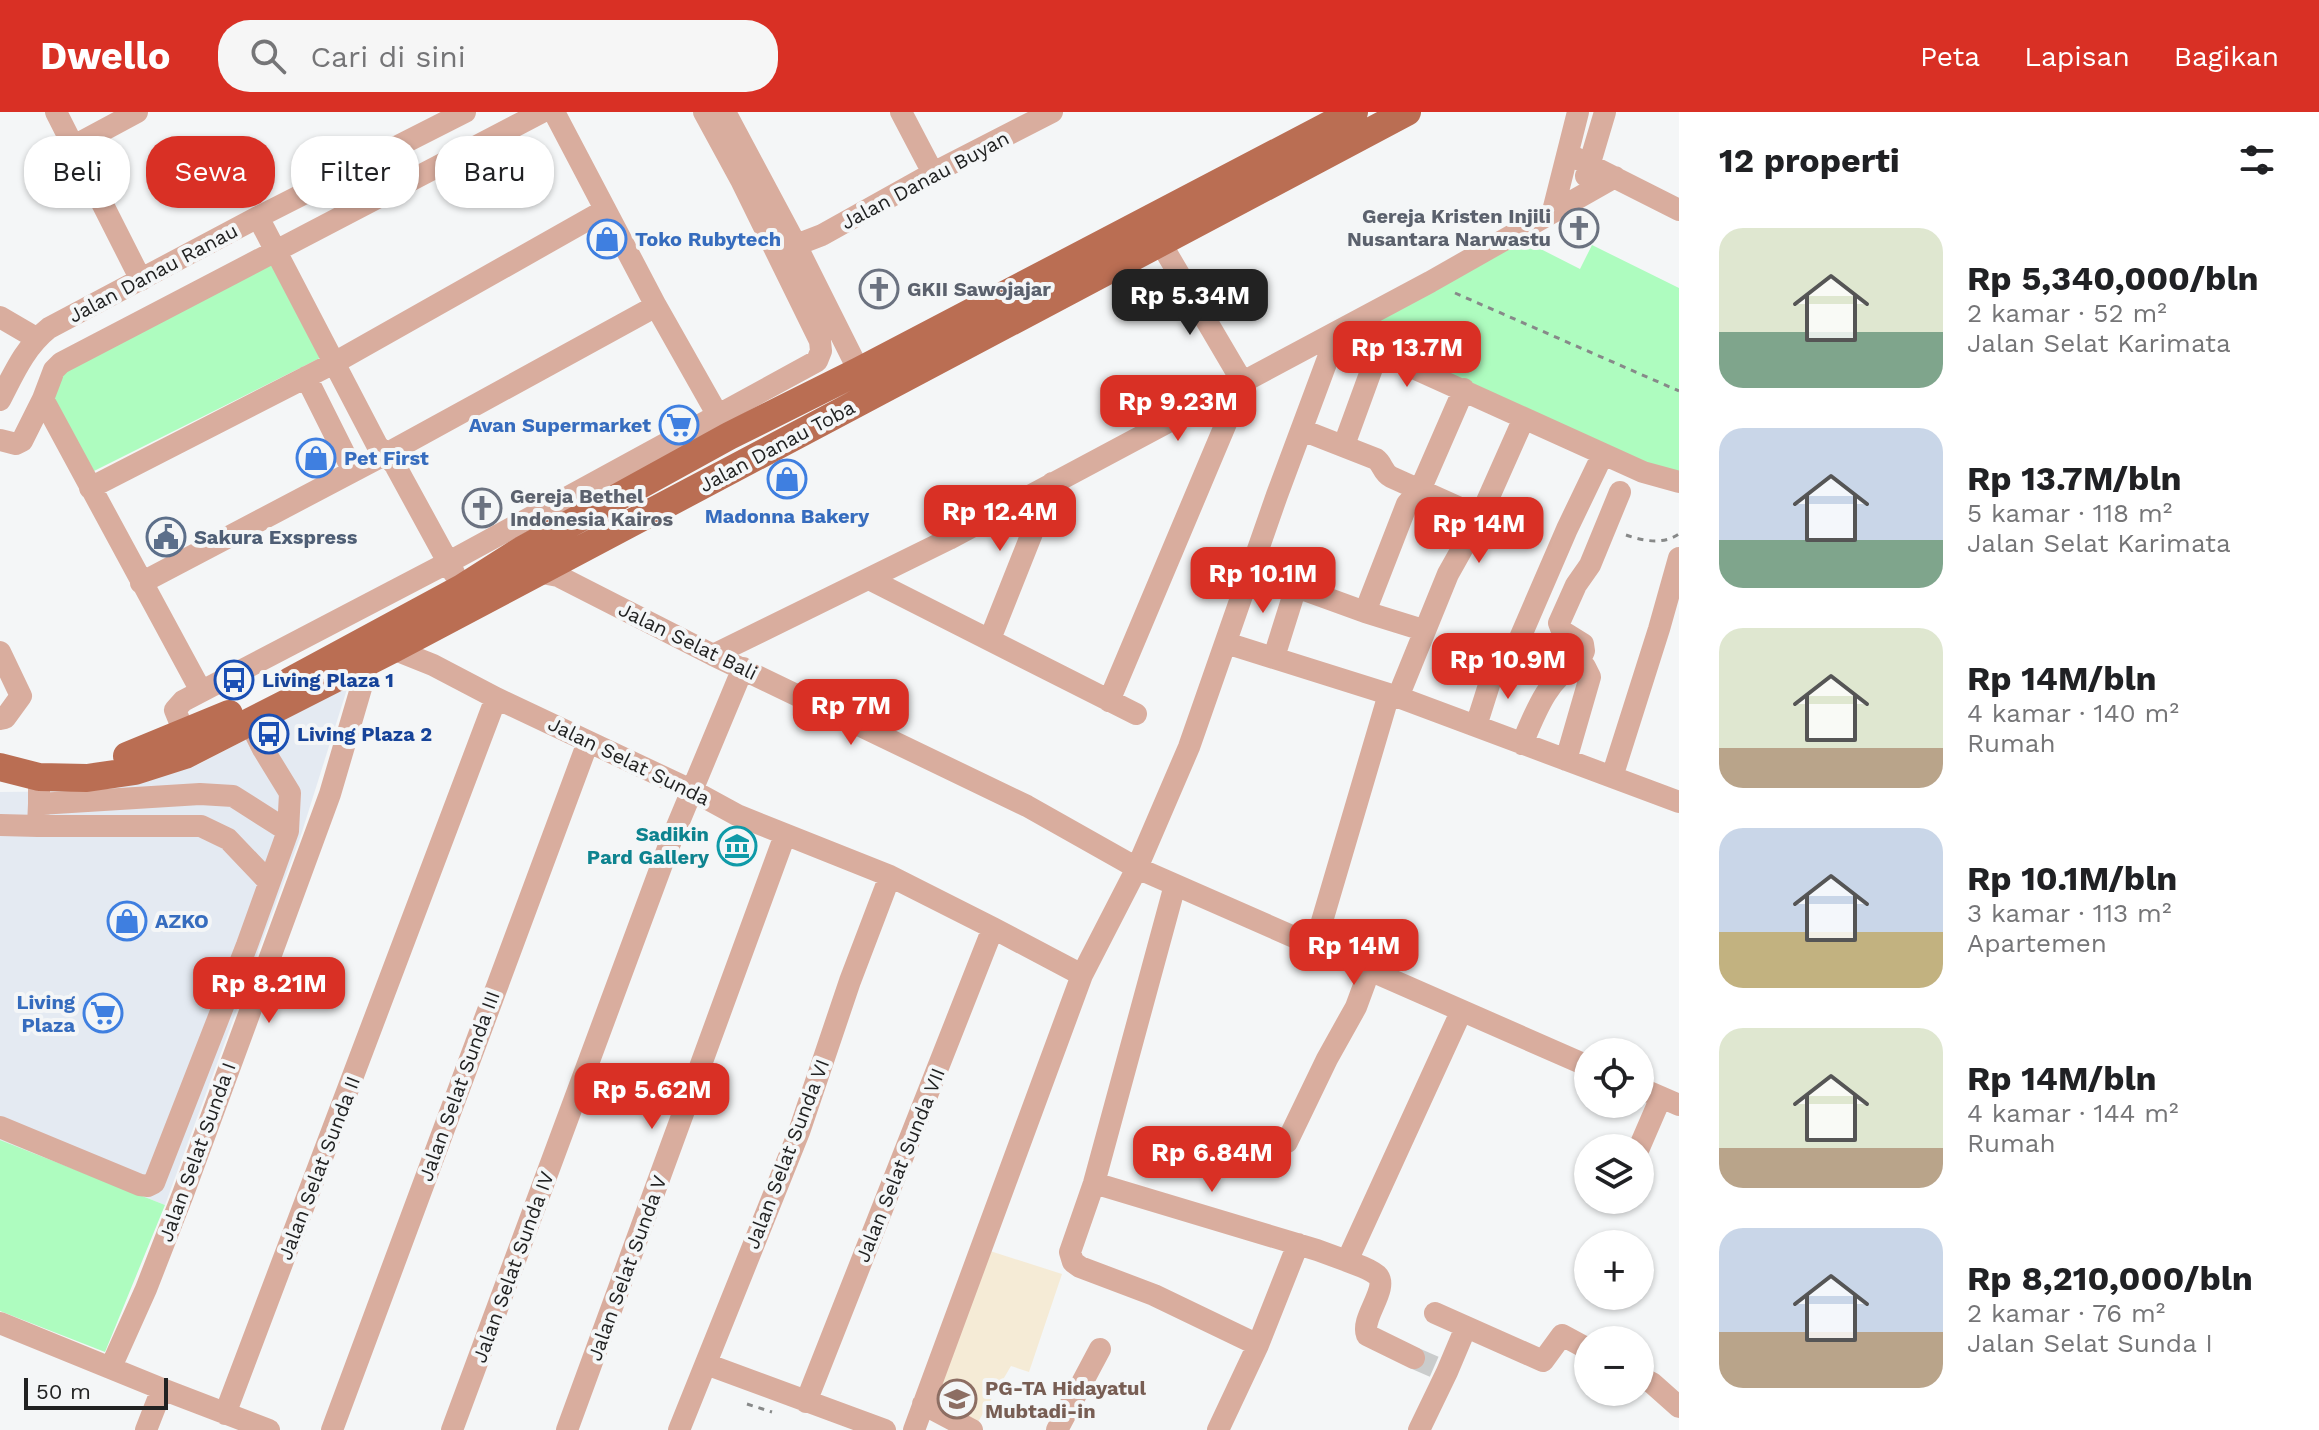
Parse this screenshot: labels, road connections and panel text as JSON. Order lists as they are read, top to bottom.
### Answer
{
  "streets": {
    "main road": ["Jalan Danau Toba"],
    "street": [
      "Jalan Danau Buyan",
      "Jalan Danau Ranau",
      "Jalan Selat Bali",
      "Jalan Selat Sunda",
      "Jalan Selat Sunda III",
      "Jalan Selat Sunda I",
      "Jalan Selat Sunda VI",
      "Jalan Selat Sunda VII",
      "Jalan Selat Sunda II",
      "Jalan Selat Sunda IV",
      "Jalan Selat Sunda V"
    ]
  },
  "crossings": [
    ["Jalan Danau Toba", "Jalan Selat Bali"],
    ["Jalan Danau Toba", "Jalan Selat Sunda"],
    ["Jalan Danau Toba", "Jalan Selat Sunda I"],
    ["Jalan Selat Bali", "Jalan Selat Sunda IV"],
    ["Jalan Selat Sunda", "Jalan Selat Sunda III"],
    ["Jalan Selat Sunda", "Jalan Selat Sunda I"],
    ["Jalan Selat Sunda", "Jalan Selat Sunda VI"],
    ["Jalan Selat Sunda", "Jalan Selat Sunda VII"],
    ["Jalan Selat Sunda", "Jalan Selat Sunda II"],
    ["Jalan Selat Sunda", "Jalan Selat Sunda IV"],
    ["Jalan Selat Sunda", "Jalan Selat Sunda V"]
  ],
  "places": {
    "church": ["Gereja Kristen Injili Nusantara Narwastu", "GKII Sawojajar", "Gereja Bethel Indonesia Kairos"],
    "shop": [
      "Toko Rubytech",
      "Pet First",
      "Madonna Bakery",
      "AZKO"
    ],
    "supermarket": ["Avan Supermarket", "Living Plaza"],
    "public building": ["Sakura Exspress"],
    "bus stop": ["Living Plaza 1", "Living Plaza 2"],
    "museum": ["Sadikin Pard Gallery"],
    "school or university": ["PG-TA Hidayatul Mubtadi-in"]
  },
  "scale_bar": "50 m",
  "page": {
    "header": "Dwello",
    "search": "Cari di sini",
    "nav": ["Peta", "Lapisan", "Bagikan"],
    "heading": "12 properti",
    "chip": [
      "Beli",
      "Sewa",
      "Filter",
      "Baru"
    ],
    "list": [
      {
        "name": "Rp 5,340,000/bln",
        "note": "2 kamar · 52 m² · Jalan Selat Karimata"
      },
      {
        "name": "Rp 13.7M/bln",
        "note": "5 kamar · 118 m² · Jalan Selat Karimata"
      },
      {
        "name": "Rp 14M/bln",
        "note": "4 kamar · 140 m² · Rumah"
      },
      {
        "name": "Rp 10.1M/bln",
        "note": "3 kamar · 113 m² · Apartemen"
      },
      {
        "name": "Rp 14M/bln",
        "note": "4 kamar · 144 m² · Rumah"
      },
      {
        "name": "Rp 8,210,000/bln",
        "note": "2 kamar · 76 m² · Jalan Selat Sunda I"
      }
    ],
    "price": [
      "Rp 5.34M",
      "Rp 13.7M",
      "Rp 9.23M",
      "Rp 12.4M",
      "Rp 14M",
      "Rp 10.1M",
      "Rp 10.9M",
      "Rp 7M",
      "Rp 14M",
      "Rp 8.21M",
      "Rp 5.62M",
      "Rp 6.84M"
    ],
    "map_buttons": ["+", "−"],
    "scale": "50 m"
  }
}
